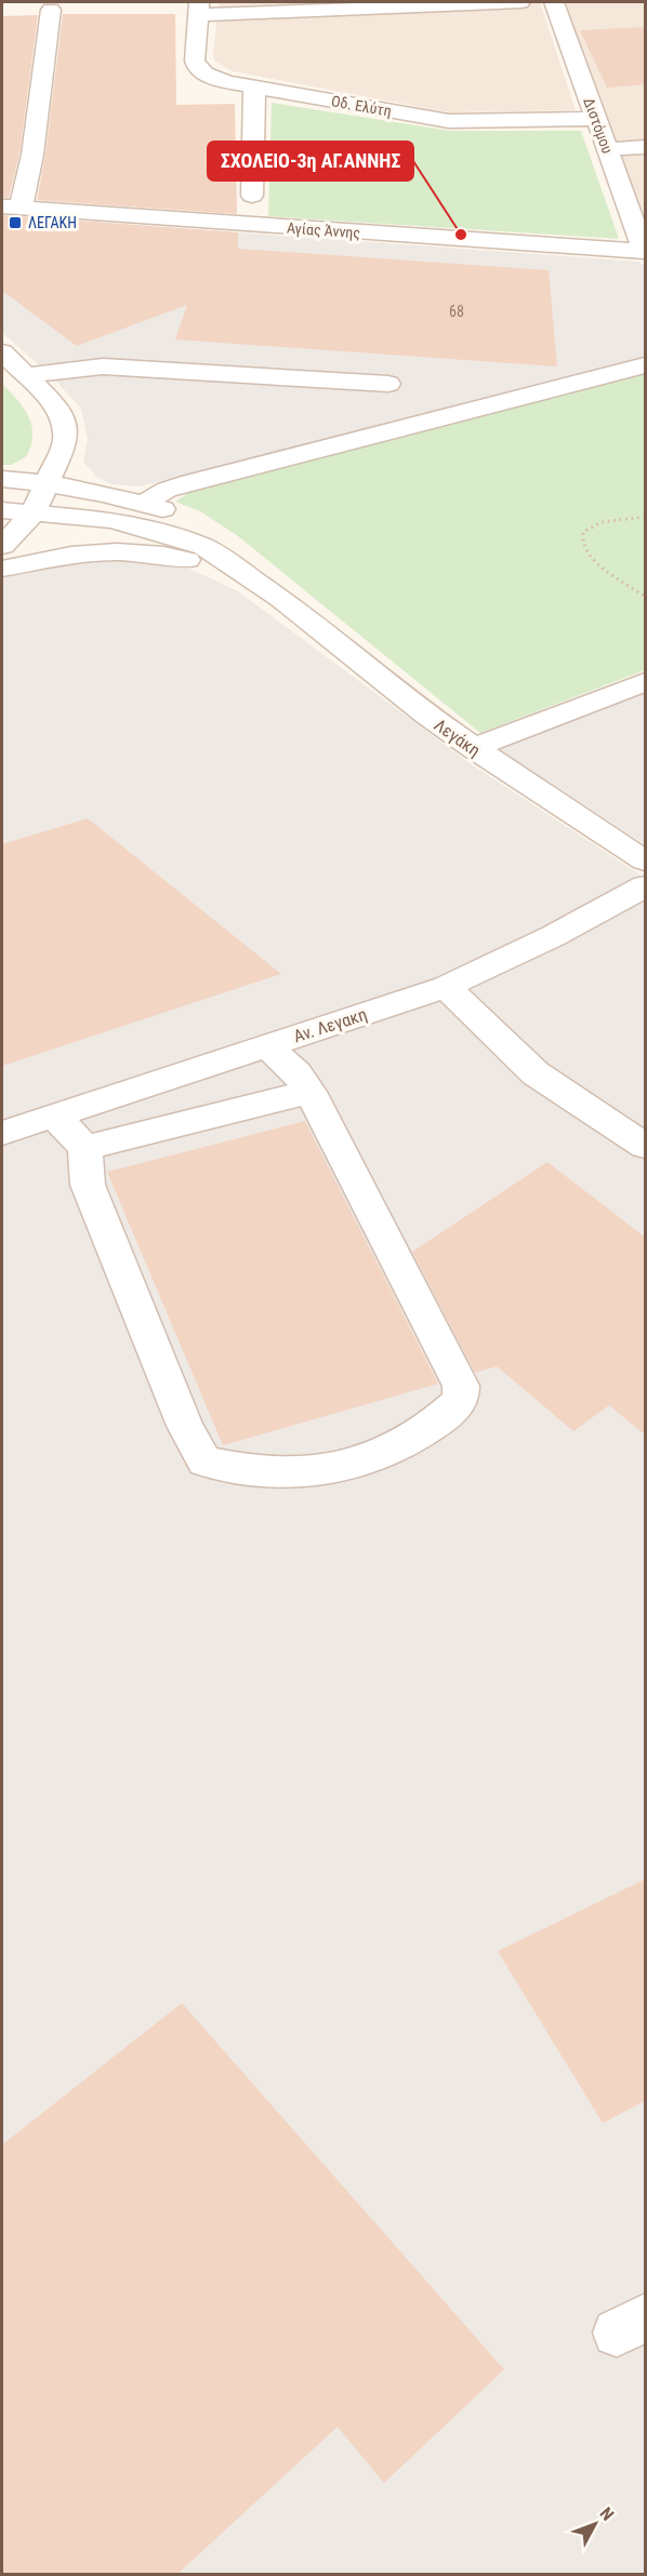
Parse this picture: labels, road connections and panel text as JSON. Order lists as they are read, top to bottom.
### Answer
{
  "streets": {
    "street": [
      "Οδ. Ελύτη",
      "Διστόμου",
      "Αγίας Άννης",
      "Λεγάκη",
      "Αν. Λεγακη"
    ]
  },
  "crossings": [
    ["Οδ. Ελύτη", "Διστόμου"],
    ["Διστόμου", "Αγίας Άννης"]
  ],
  "places": {
    "transit": ["ΛΕΓΑΚΗ"],
    "other": ["ΣΧΟΛΕΙΟ-3η ΑΓ.ΑΝΝΗΣ"]
  },
  "house_numbers": ["68"],
  "north": "top right"
}
